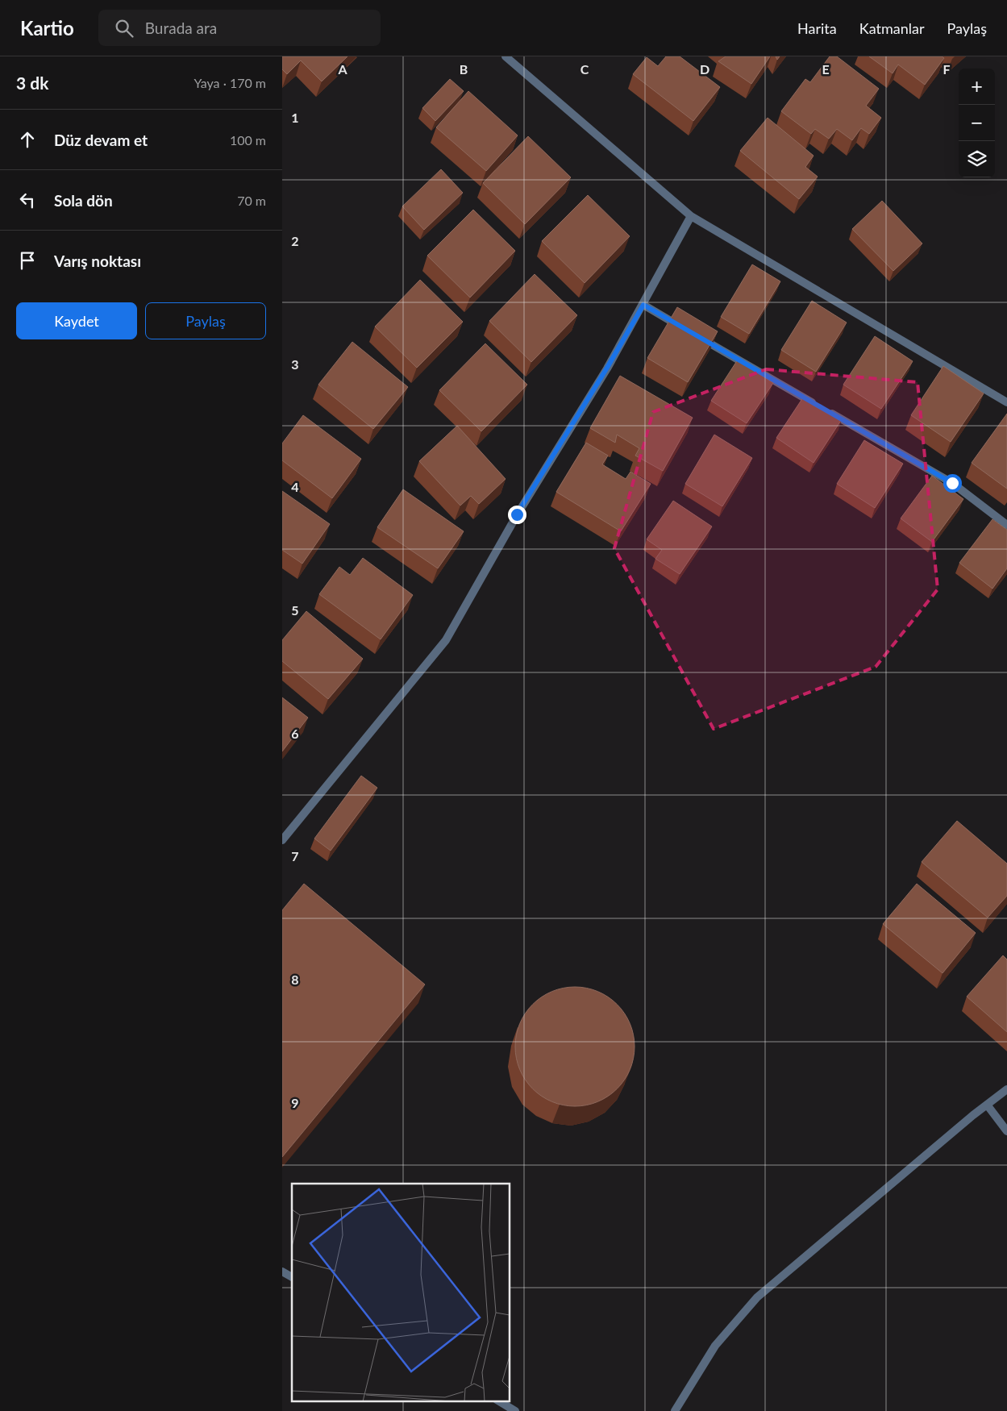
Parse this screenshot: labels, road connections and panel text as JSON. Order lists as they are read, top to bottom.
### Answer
{
  "page": {
    "header": "Kartio",
    "search": "Burada ara",
    "nav": ["Harita", "Katmanlar", "Paylaş"],
    "heading": ["3 dk", "Yaya · 170 m"],
    "map_buttons": ["+", "−"],
    "list": [
      ["Düz devam et", "100 m"],
      ["Sola dön", "70 m"],
      "Varış noktası"
    ],
    "buttons": ["Kaydet", "Paylaş"]
  },
  "grid": {
    "columns": [
      "A",
      "B",
      "C",
      "D",
      "E",
      "F"
    ],
    "rows": [
      "1",
      "2",
      "3",
      "4",
      "5",
      "6",
      "7",
      "8",
      "9"
    ]
  }
}
